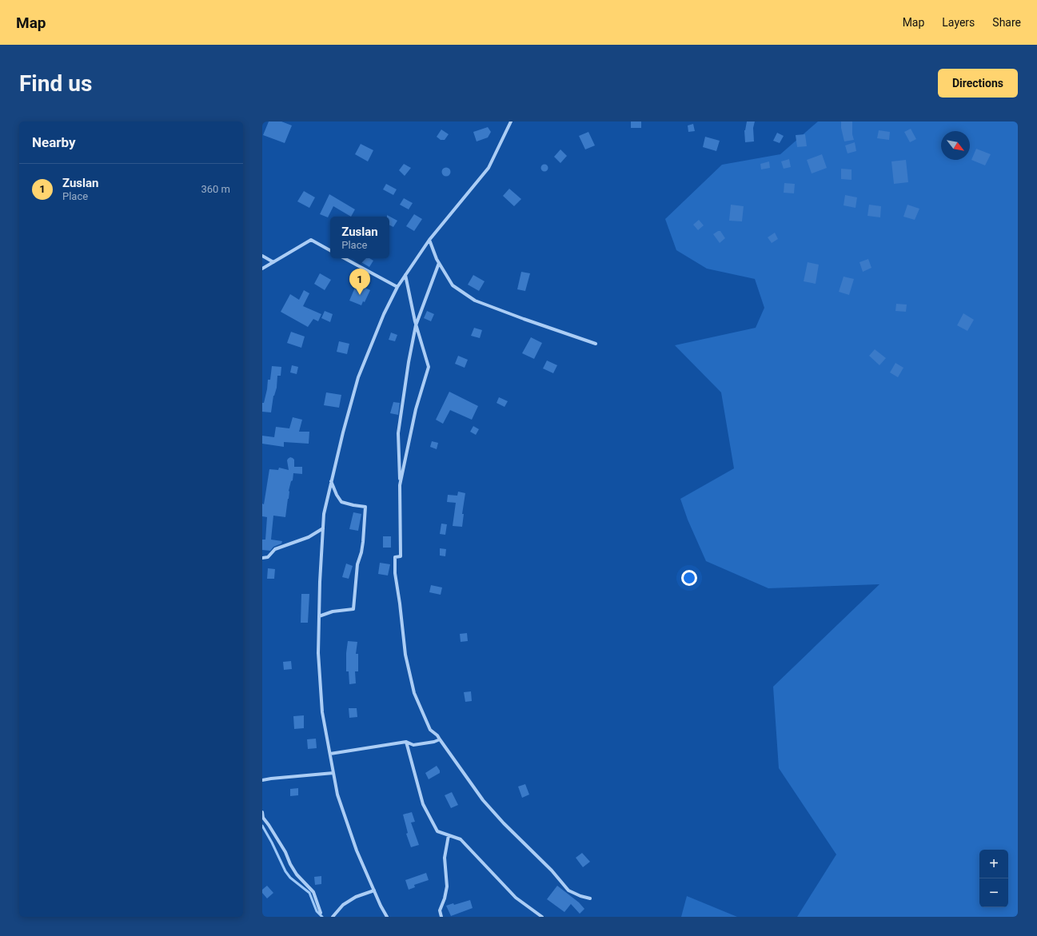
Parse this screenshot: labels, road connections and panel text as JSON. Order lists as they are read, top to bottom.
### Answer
{
  "north": "bottom right",
  "page": {
    "header": "Map",
    "nav": ["Map", "Layers", "Share"],
    "buttons": "Directions",
    "title": "Find us",
    "heading": "Nearby",
    "list": [
      {
        "mark": "1",
        "name": "Zuslan",
        "note": "Place",
        "value": "360 m"
      }
    ],
    "popup": ["Zuslan", "Place"],
    "pins": "1",
    "map_buttons": ["+", "−"]
  }
}
